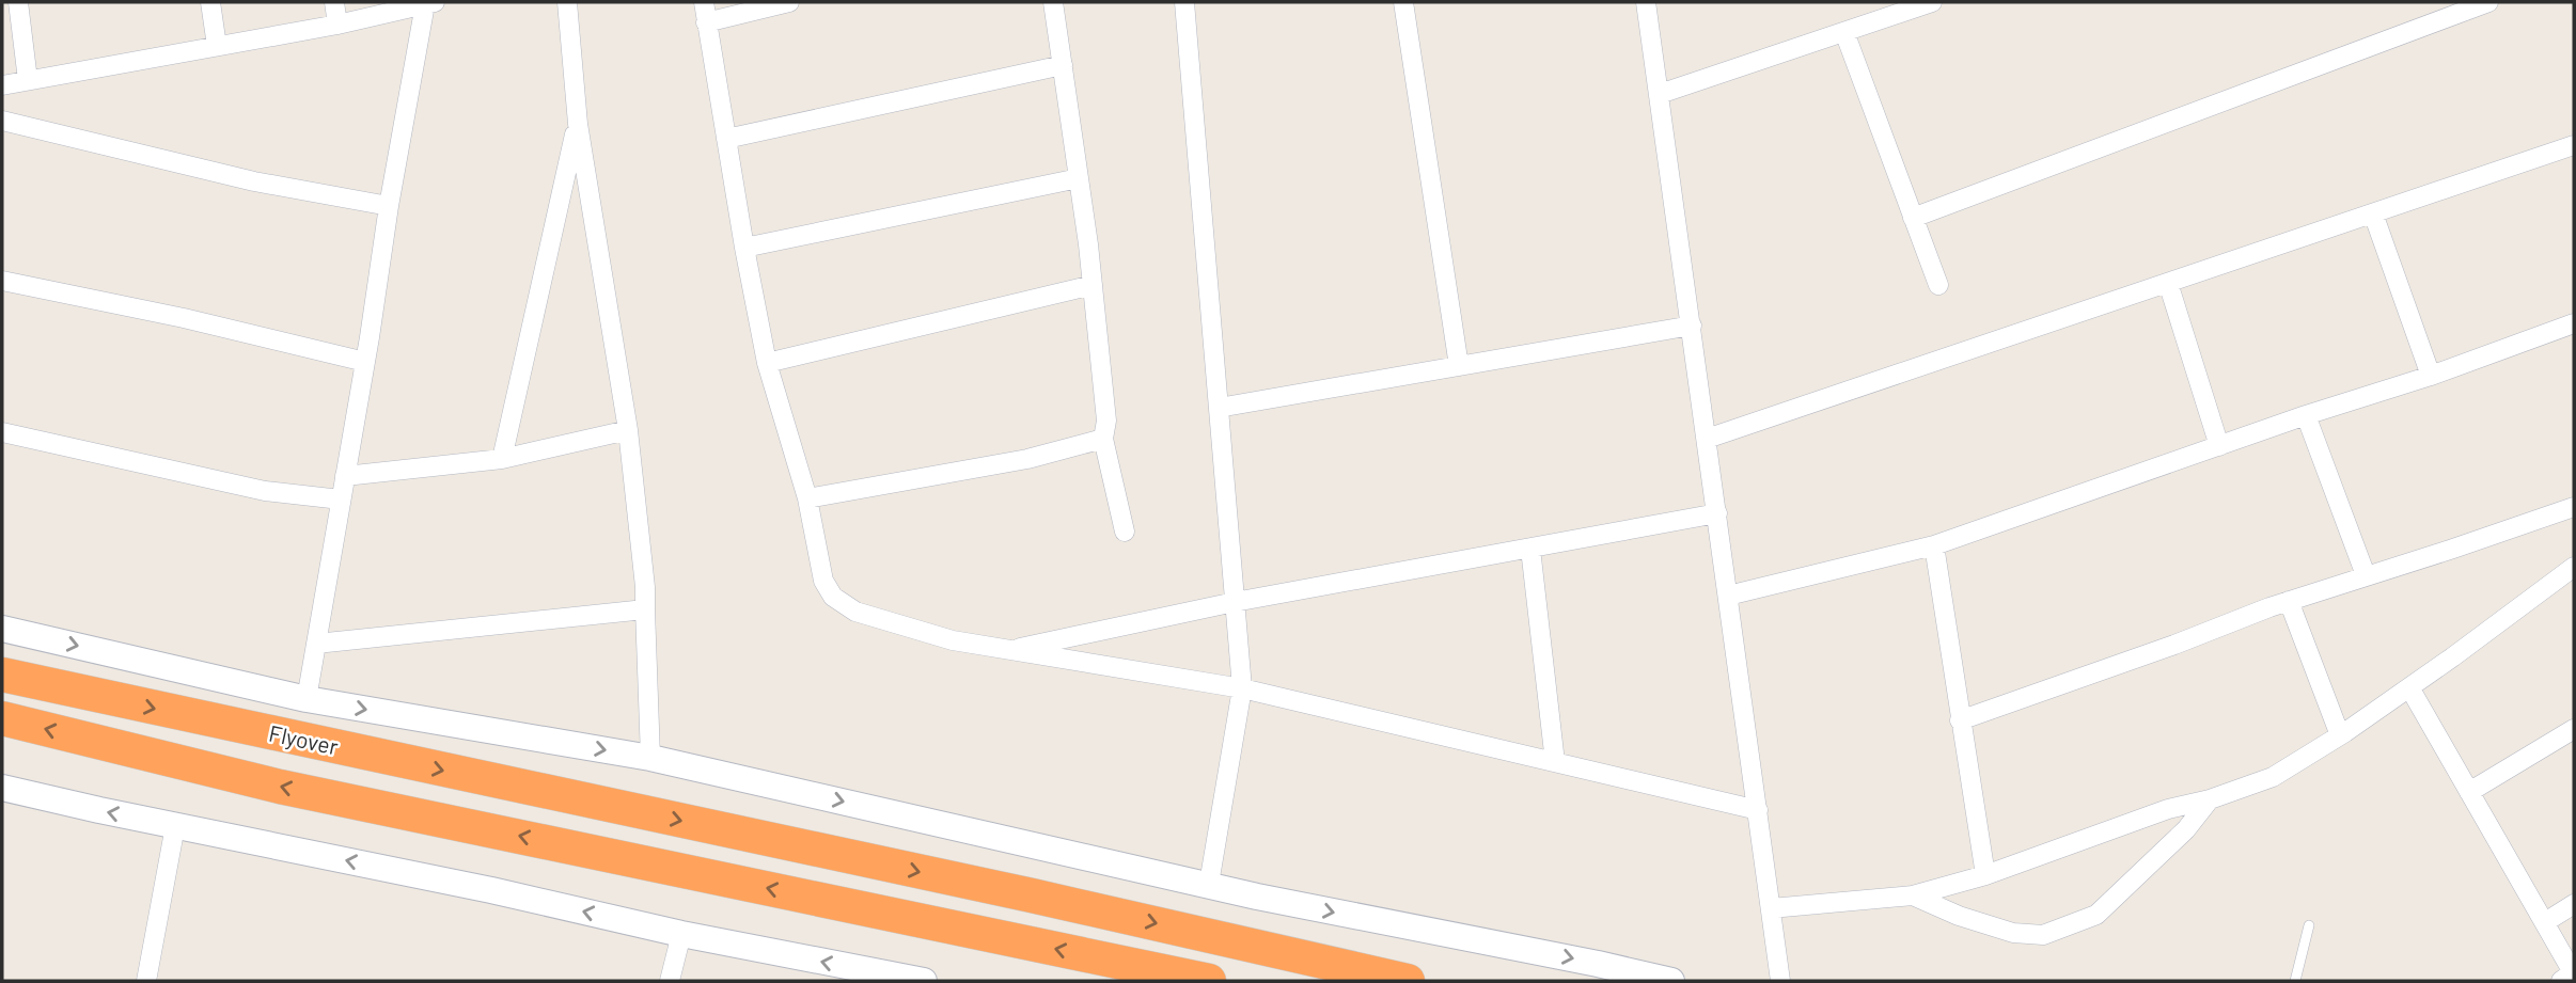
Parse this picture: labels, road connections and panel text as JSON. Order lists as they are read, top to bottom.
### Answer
{
  "streets": {
    "highway": ["Flyover"]
  }
}
